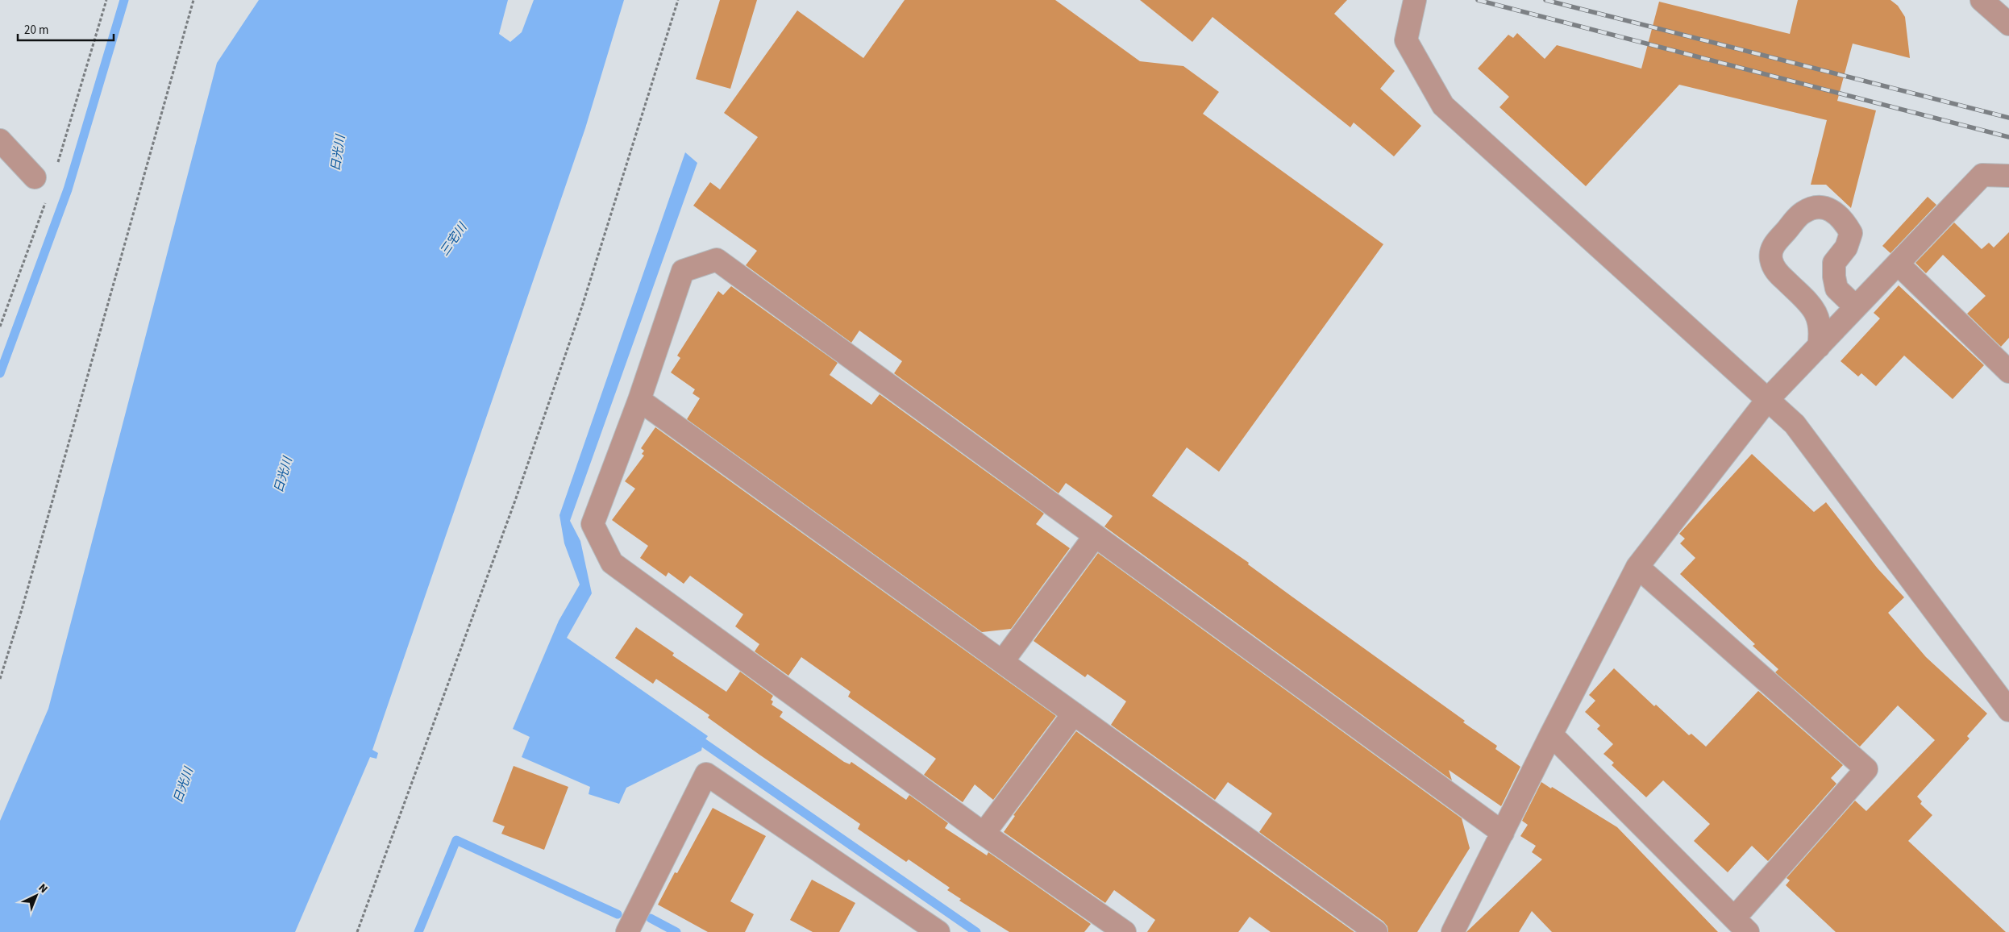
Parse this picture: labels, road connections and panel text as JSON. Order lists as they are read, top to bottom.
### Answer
{
  "water": ["日光川", "三宅川"],
  "scale_bar": "20 m",
  "north": "top right"
}
